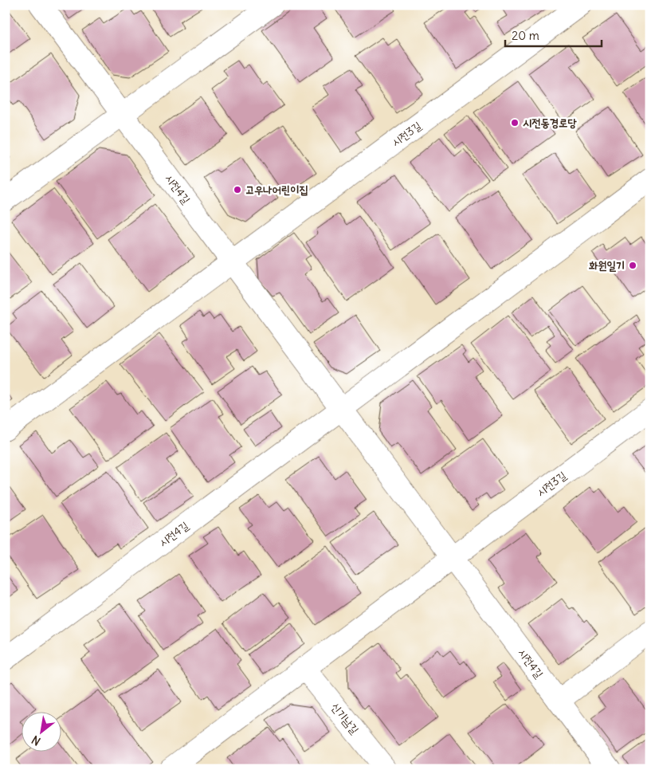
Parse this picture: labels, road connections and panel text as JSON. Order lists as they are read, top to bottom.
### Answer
{
  "streets": {
    "street": ["시전3길", "시전4길", "신기남길"]
  },
  "crossings": [
    ["시전3길", "시전4길"]
  ],
  "places": ["시전동경로당", "고우나어린이집", "화원일기"],
  "scale_bar": "20 m",
  "north": "bottom left"
}
